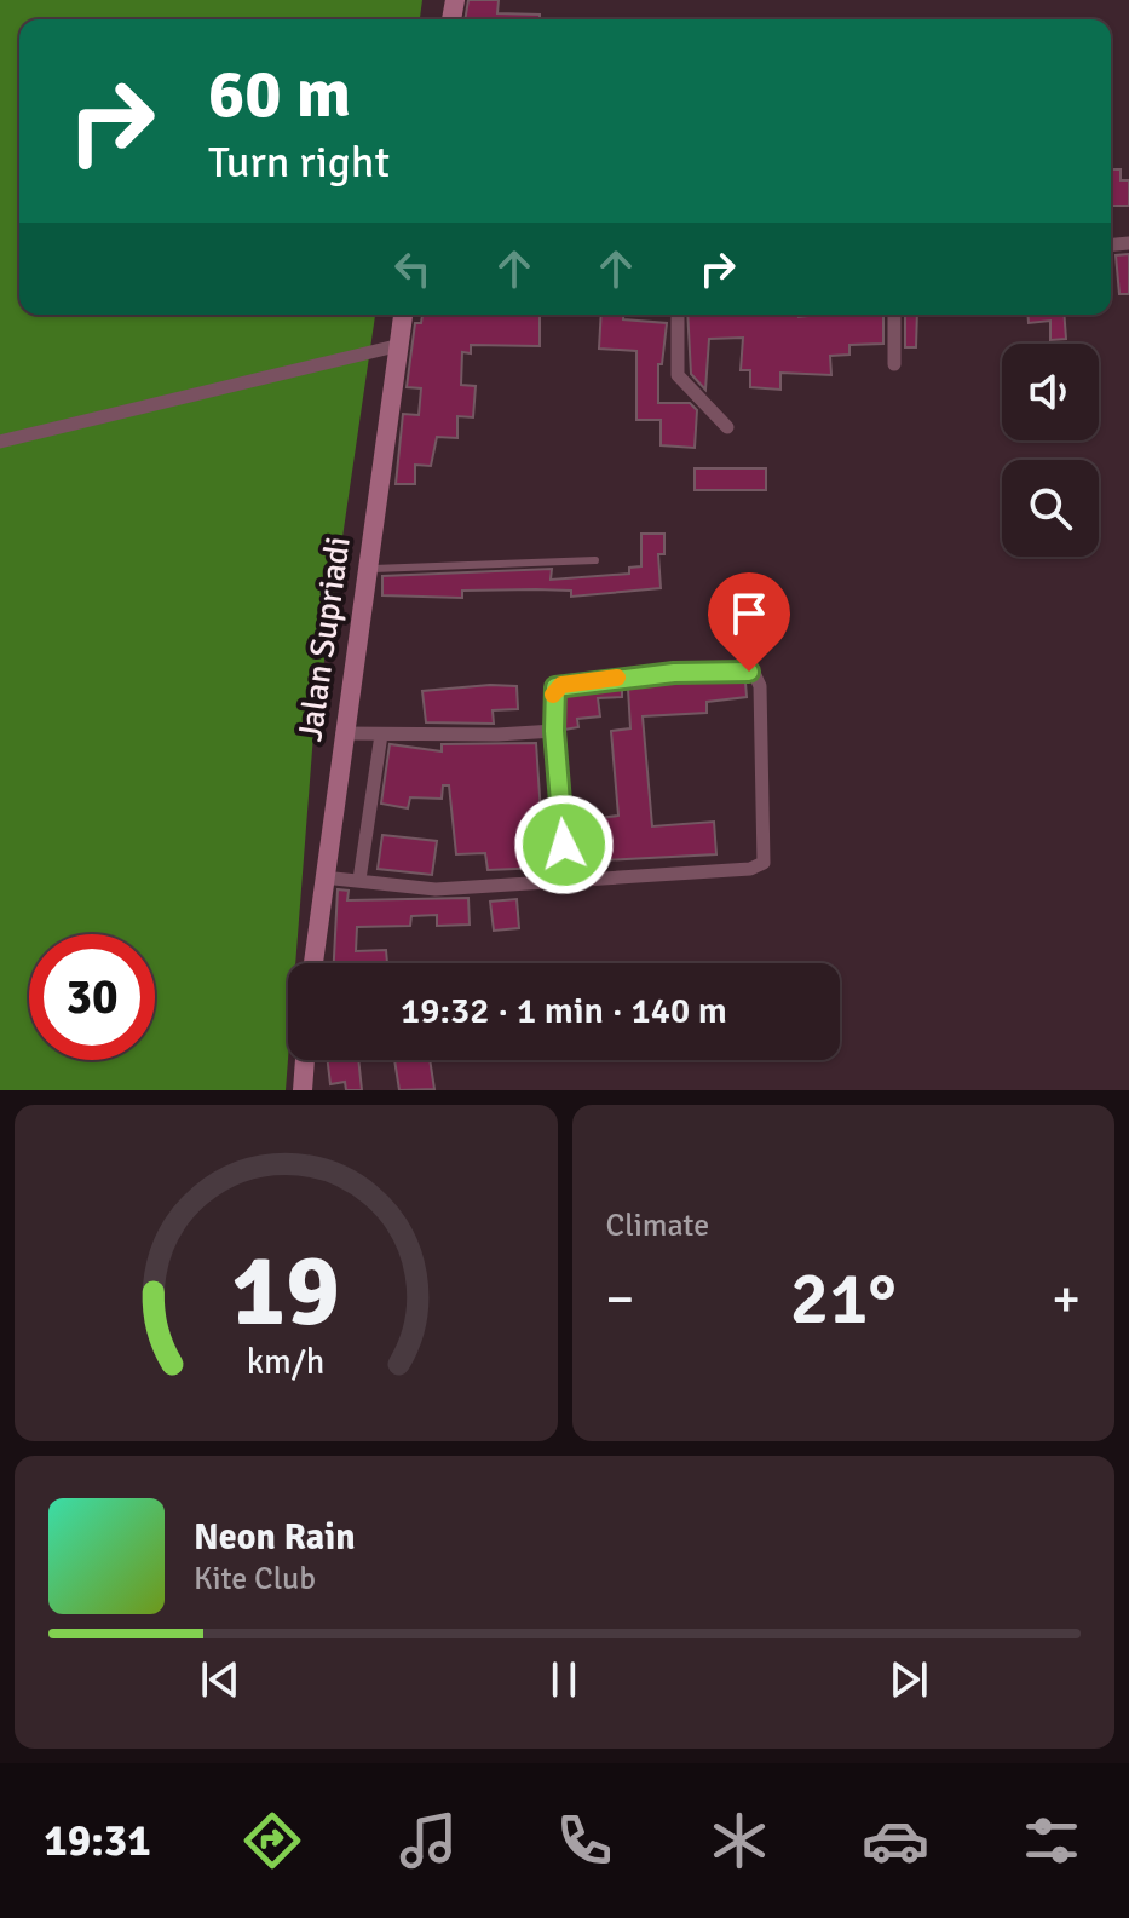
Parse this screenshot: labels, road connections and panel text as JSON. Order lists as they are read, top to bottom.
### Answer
{
  "streets": {
    "main road": ["Jalan Supriadi"]
  },
  "page": {
    "turn": ["60 m", "Turn right"],
    "limit": "30",
    "trip": "19:32 · 1 min · 140 m",
    "tile": "Climate",
    "heat": ["−", "21°", "+"],
    "song": ["Neon Rain", "Kite Club"],
    "tabs": "19:31",
    "gauge": ["19", "km/h"]
  }
}
